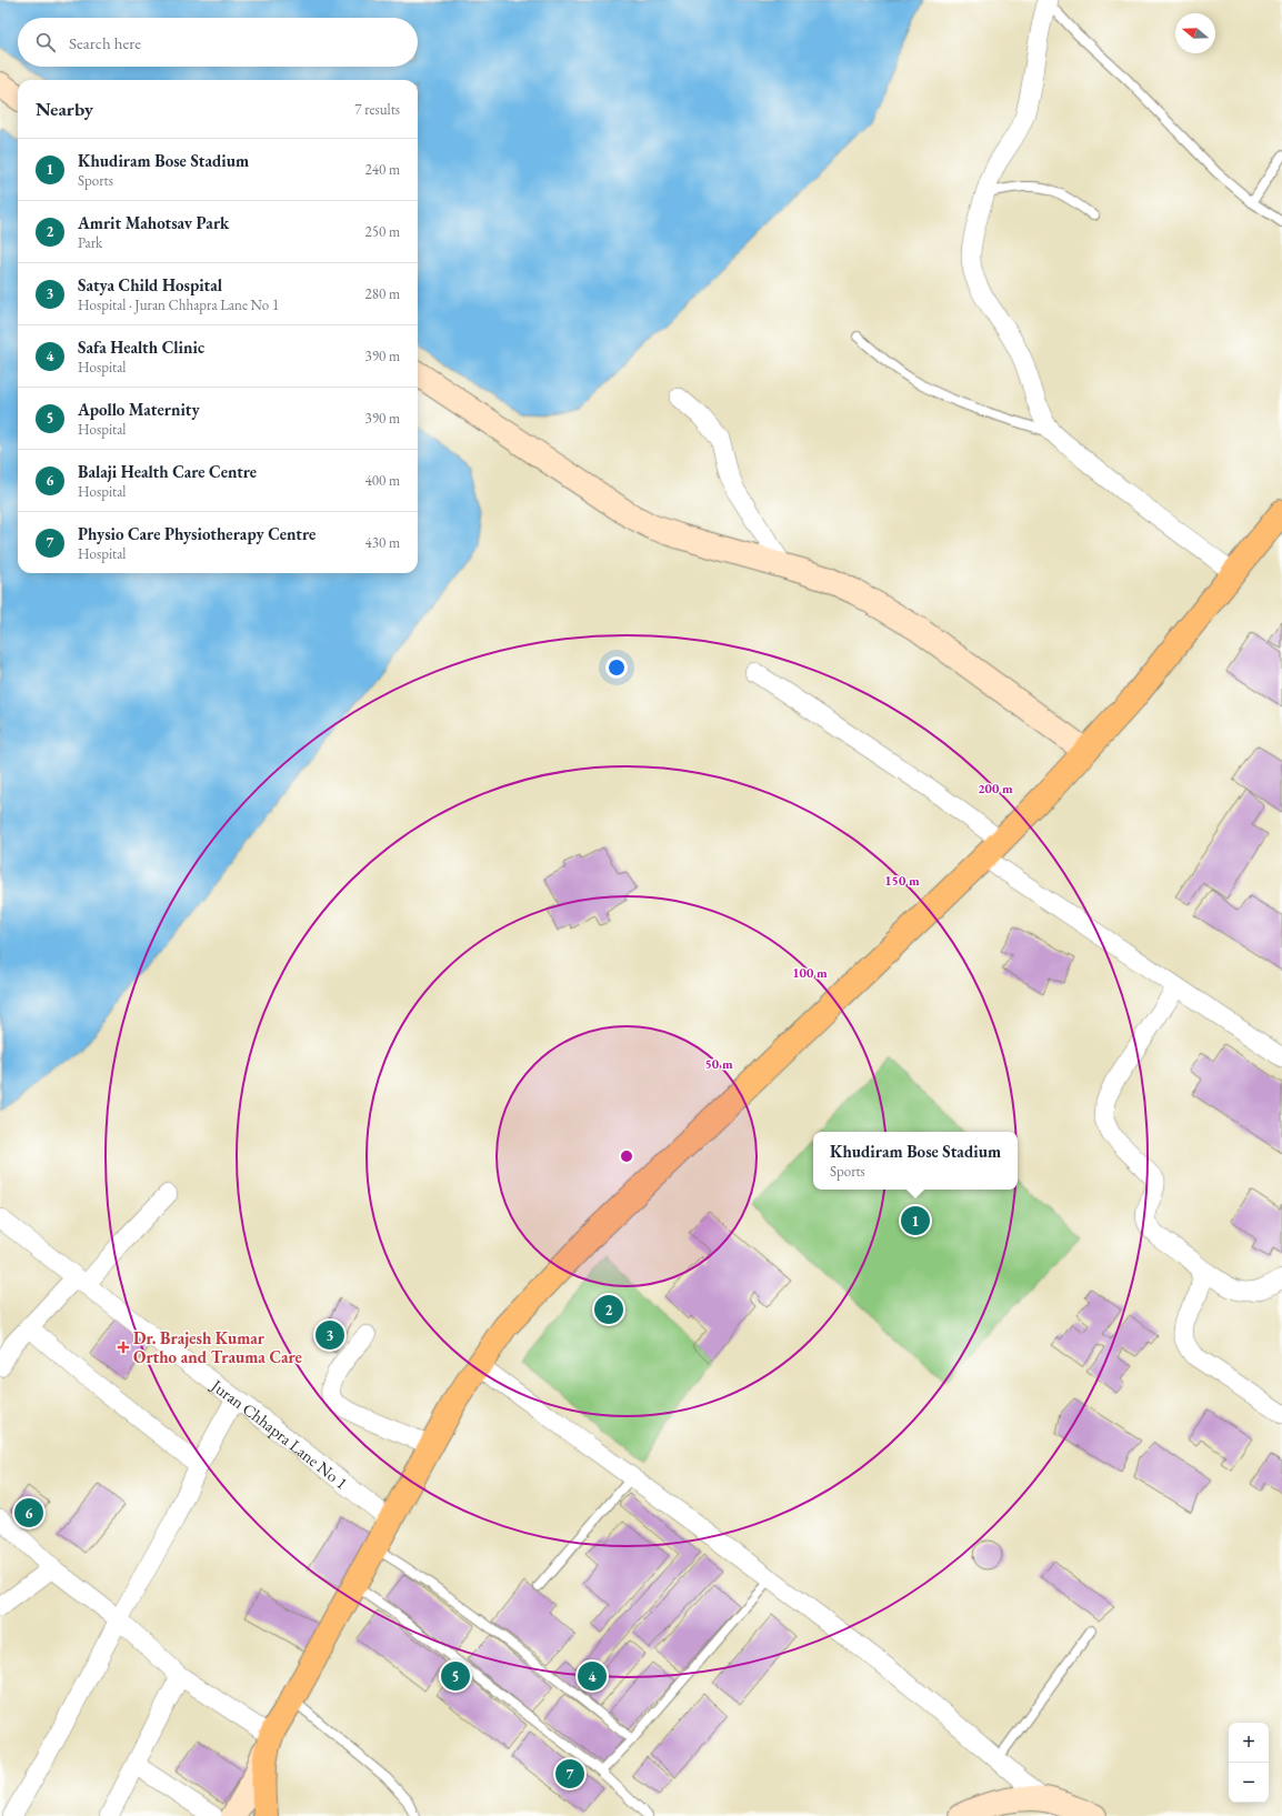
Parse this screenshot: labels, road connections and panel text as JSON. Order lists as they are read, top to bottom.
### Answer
{
  "streets": {
    "street": ["Juran Chhapra Lane No 1"]
  },
  "places": {
    "health": ["Dr. Brajesh Kumar Ortho and Trauma Care"]
  },
  "north": "left",
  "page": {
    "search": "Search here",
    "heading": ["Nearby", "7 results"],
    "list": [
      {
        "mark": "1",
        "name": "Khudiram Bose Stadium",
        "note": "Sports",
        "value": "240 m"
      },
      {
        "mark": "2",
        "name": "Amrit Mahotsav Park",
        "note": "Park",
        "value": "250 m"
      },
      {
        "mark": "3",
        "name": "Satya Child Hospital",
        "note": "Hospital · Juran Chhapra Lane No 1",
        "value": "280 m"
      },
      {
        "mark": "4",
        "name": "Safa Health Clinic",
        "note": "Hospital",
        "value": "390 m"
      },
      {
        "mark": "5",
        "name": "Apollo Maternity",
        "note": "Hospital",
        "value": "390 m"
      },
      {
        "mark": "6",
        "name": "Balaji Health Care Centre",
        "note": "Hospital",
        "value": "400 m"
      },
      {
        "mark": "7",
        "name": "Physio Care Physiotherapy Centre",
        "note": "Hospital",
        "value": "430 m"
      }
    ],
    "popup": ["Khudiram Bose Stadium", "Sports"],
    "pins": [
      "1",
      "2",
      "3",
      "6",
      "4",
      "5",
      "7"
    ],
    "map_buttons": ["+", "−"]
  },
  "rings": [
    "200 m",
    "150 m",
    "100 m",
    "50 m"
  ]
}
